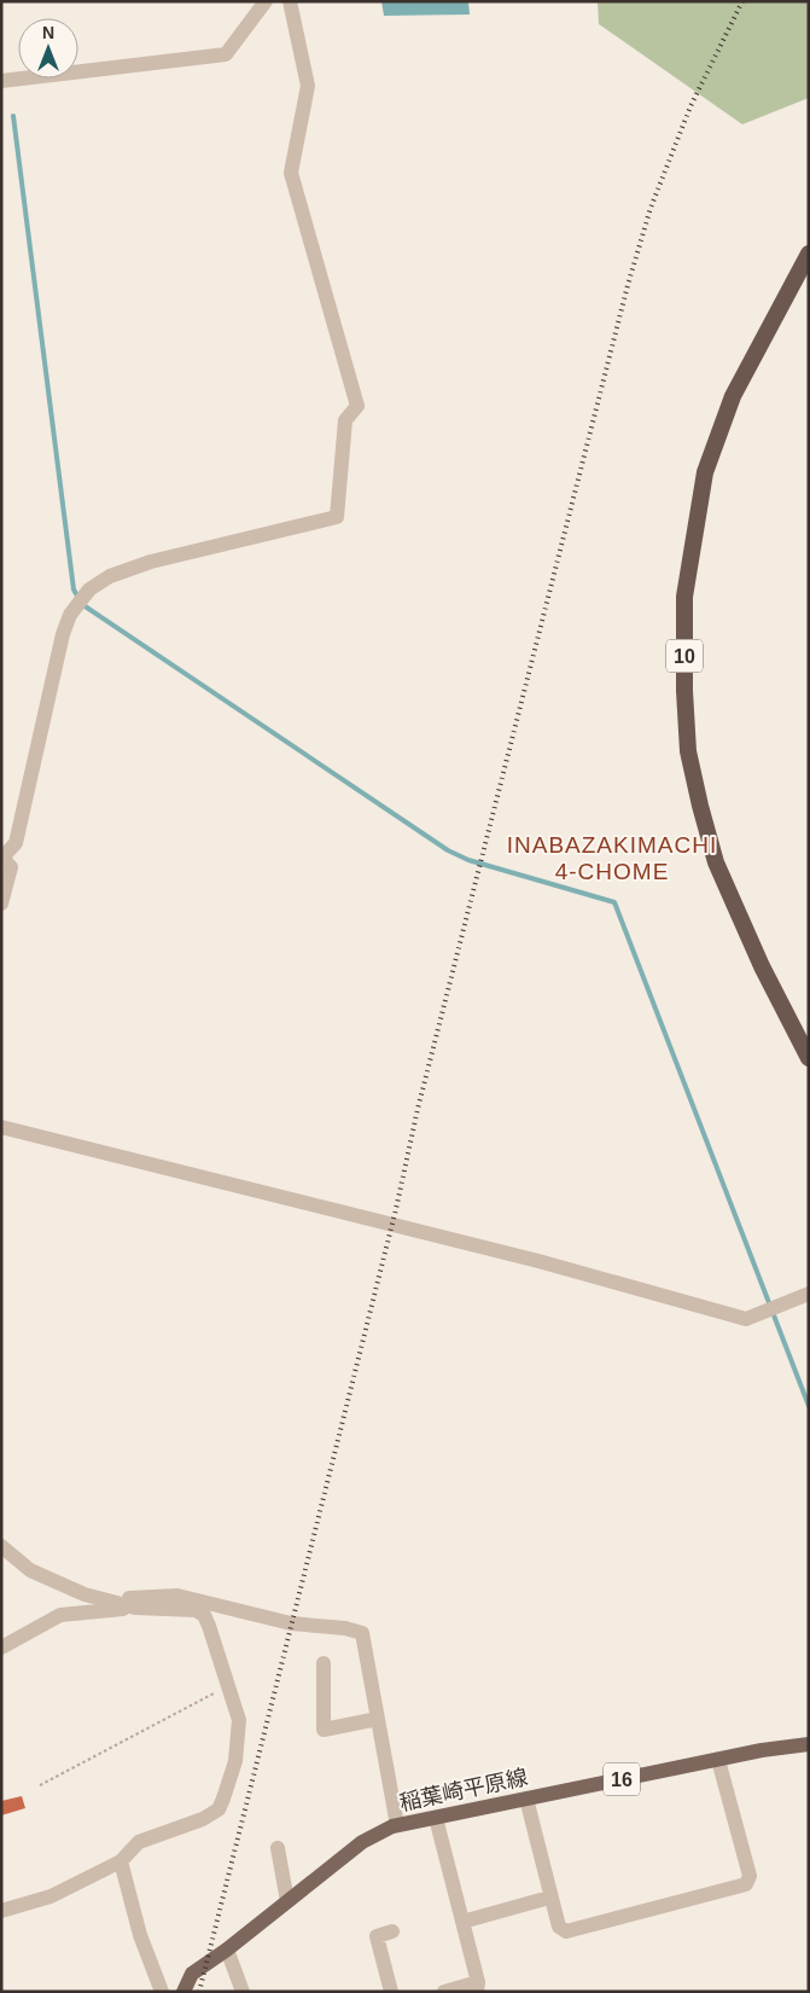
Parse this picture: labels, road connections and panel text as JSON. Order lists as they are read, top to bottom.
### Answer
{
  "streets": {
    "highway": ["10"],
    "main road": ["16", "稲葉崎平原線"]
  },
  "districts": ["INABAZAKIMACHI 4-CHOME"],
  "north": "top"
}
